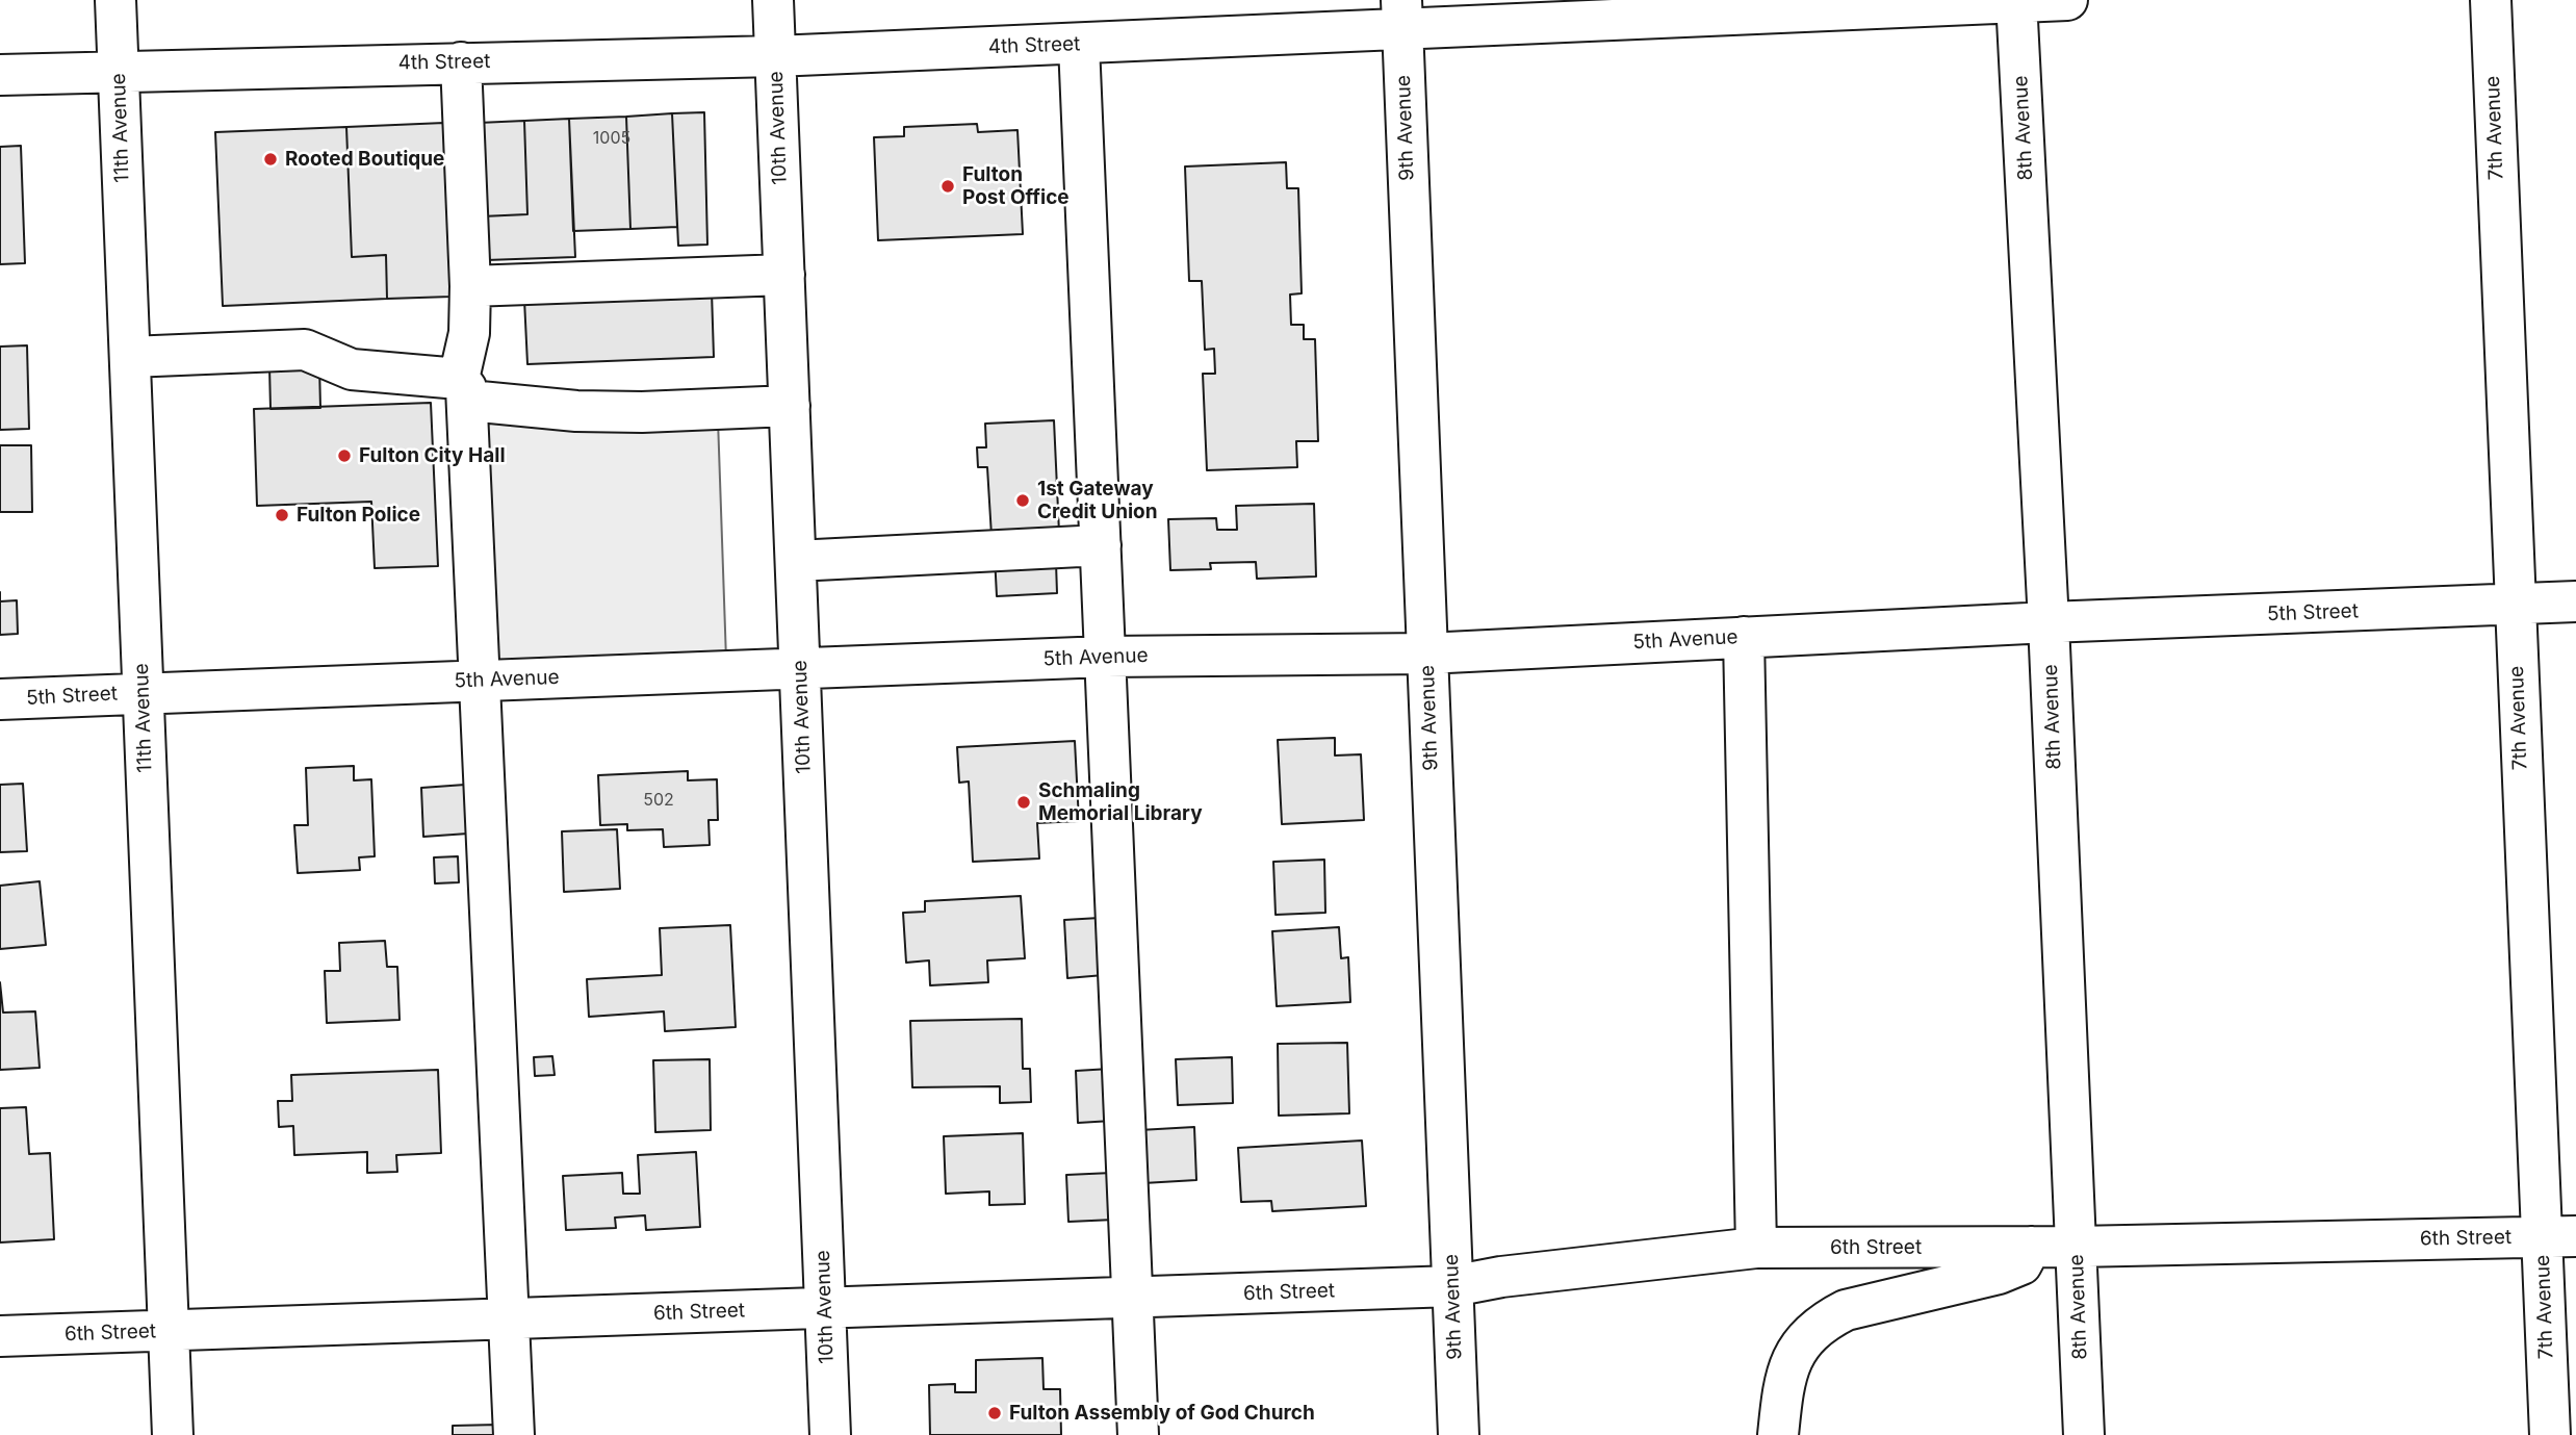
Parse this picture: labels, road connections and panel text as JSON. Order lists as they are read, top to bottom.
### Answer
{
  "streets": {
    "street": [
      "4th Street",
      "11th Avenue",
      "10th Avenue",
      "9th Avenue",
      "8th Avenue",
      "7th Avenue",
      "5th Street",
      "5th Avenue",
      "6th Street"
    ]
  },
  "crossings": [
    ["4th Street", "11th Avenue"],
    ["4th Street", "10th Avenue"],
    ["4th Street", "9th Avenue"],
    ["4th Street", "8th Avenue"],
    ["11th Avenue", "5th Street"],
    ["11th Avenue", "5th Avenue"],
    ["11th Avenue", "6th Street"],
    ["10th Avenue", "5th Avenue"],
    ["10th Avenue", "6th Street"],
    ["9th Avenue", "5th Avenue"],
    ["9th Avenue", "6th Street"],
    ["8th Avenue", "5th Street"],
    ["8th Avenue", "5th Avenue"],
    ["8th Avenue", "6th Street"],
    ["7th Avenue", "5th Street"],
    ["7th Avenue", "6th Street"],
    ["5th Street", "5th Avenue"]
  ],
  "places": [
    "Rooted Boutique",
    "Fulton Post Office",
    "Fulton City Hall",
    "1st Gateway Credit Union",
    "Fulton Police",
    "Schmaling Memorial Library",
    "Fulton Assembly of God Church"
  ],
  "house_numbers": ["1005", "502"]
}
